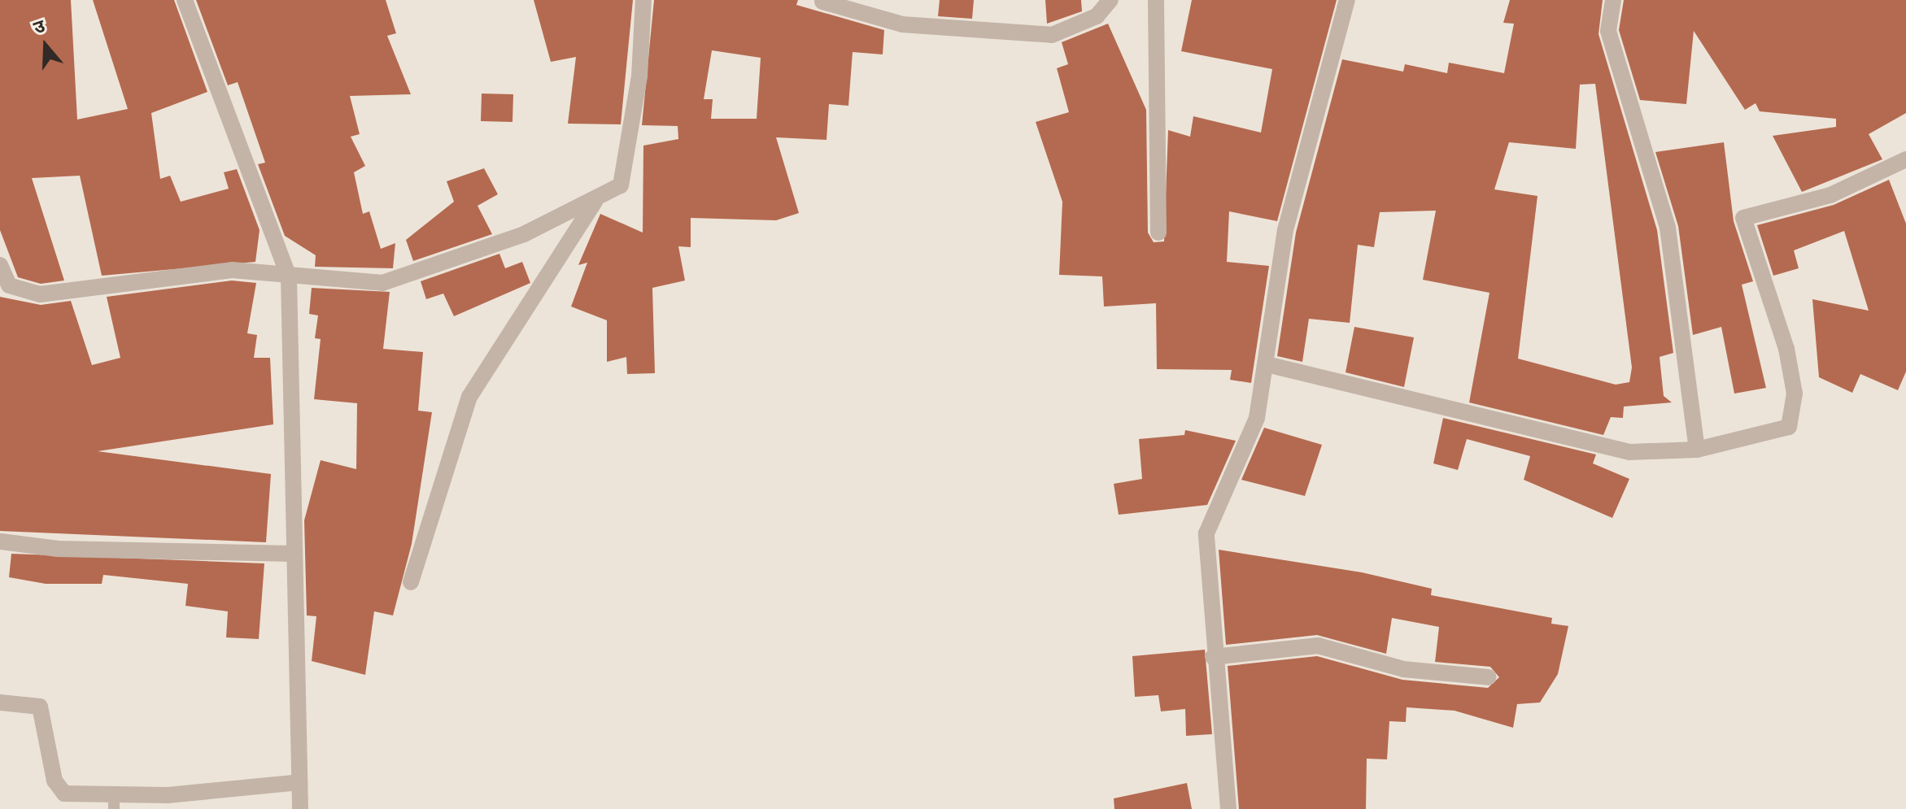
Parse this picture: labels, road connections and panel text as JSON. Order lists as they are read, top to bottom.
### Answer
{
  "north": "top"
}
